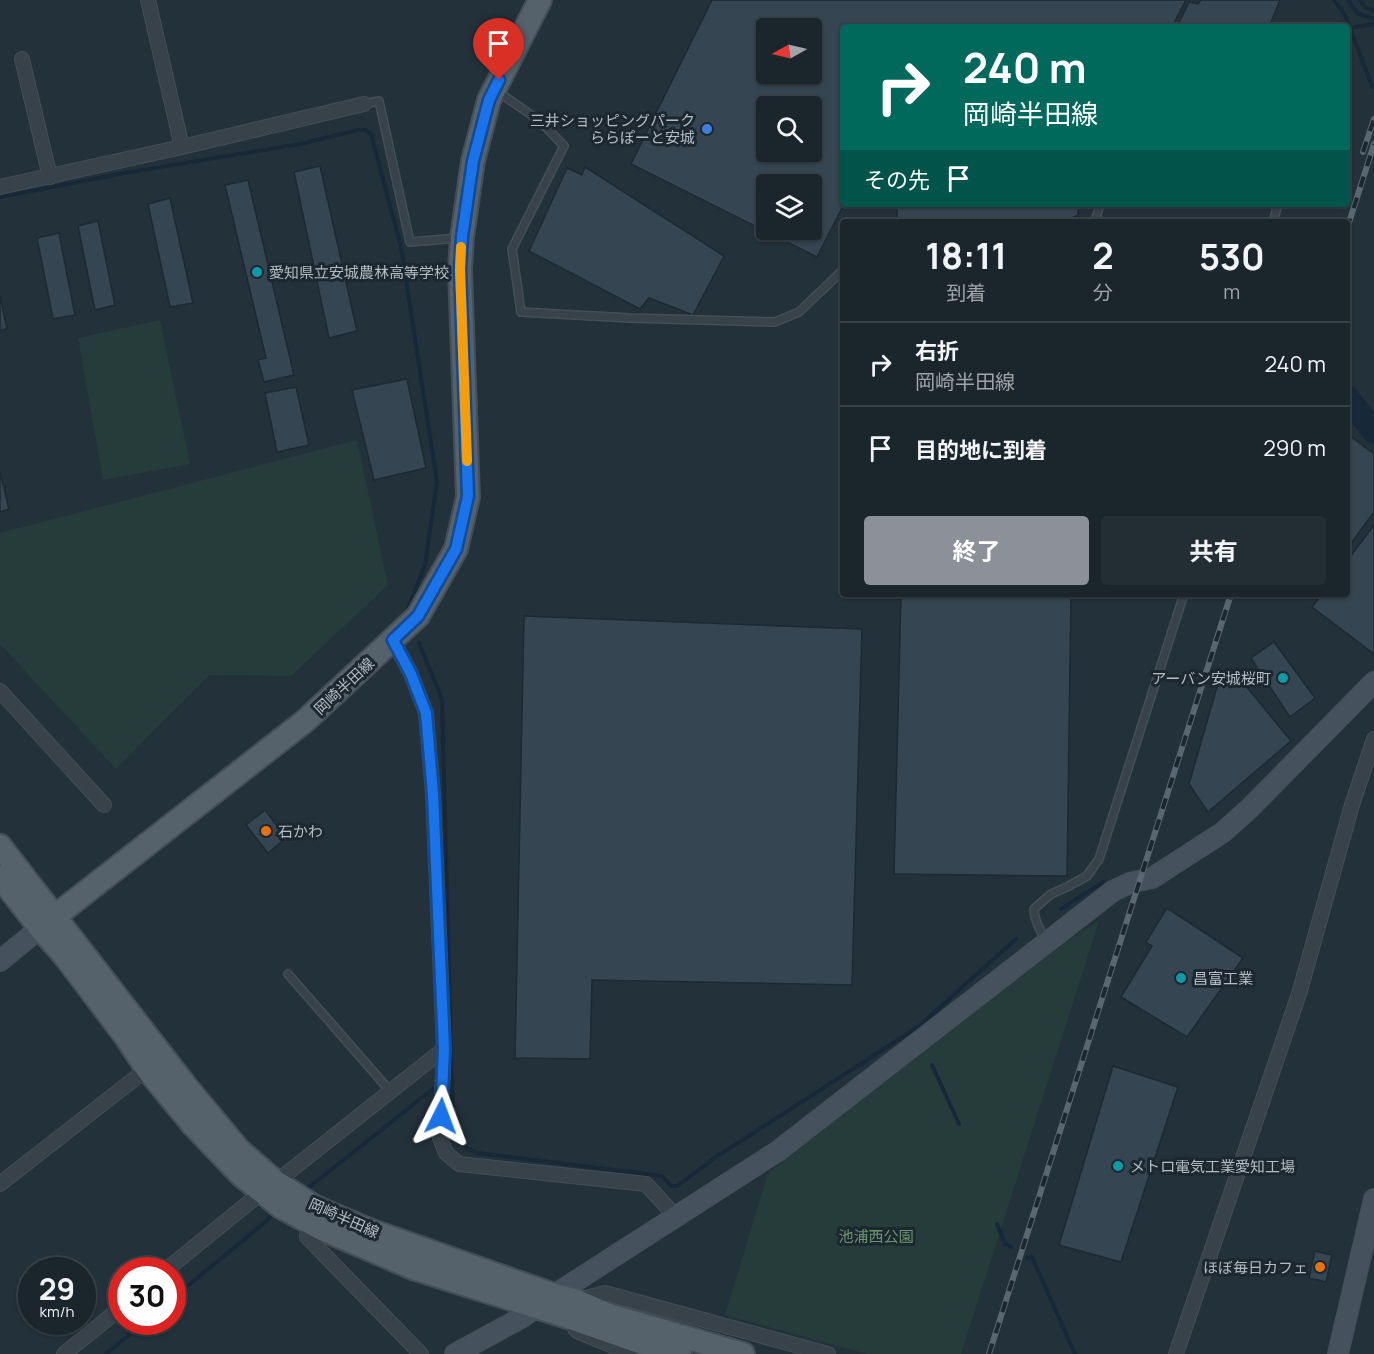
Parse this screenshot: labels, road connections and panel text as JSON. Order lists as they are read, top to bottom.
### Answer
{
  "streets": {
    "main road": ["岡崎半田線"]
  },
  "parks": ["池浦西公園"],
  "places": [
    "三井ショッピングパーク ららぽーと安城",
    "愛知県立安城農林高等学校",
    "アーバン安城桜町",
    "石かわ",
    "昌富工業",
    "メトロ電気工業愛知工場",
    "ほぼ毎日カフェ"
  ],
  "north": "left",
  "page": {
    "turn": ["240 m", "岡崎半田線"],
    "then": "その先",
    "eta": [
      "18:11",
      "到着",
      "2",
      "分",
      "530",
      "m"
    ],
    "list": [
      {
        "name": "右折",
        "note": "岡崎半田線",
        "value": "240 m"
      },
      {
        "name": "目的地に到着",
        "value": "290 m"
      }
    ],
    "buttons": ["終了", "共有"],
    "speed": "29 km/h",
    "limit": "30"
  }
}
